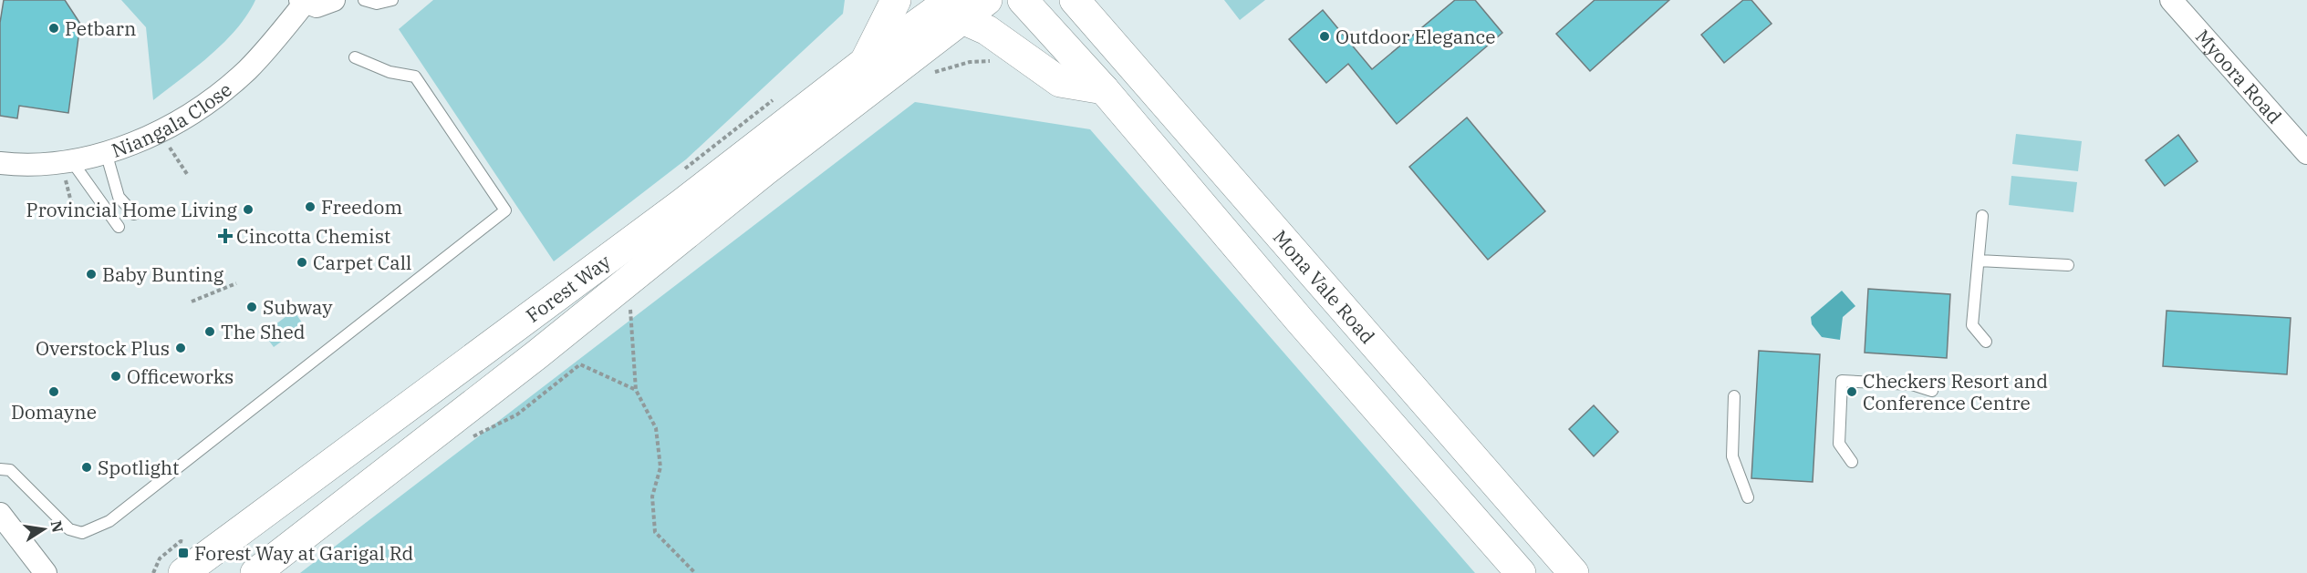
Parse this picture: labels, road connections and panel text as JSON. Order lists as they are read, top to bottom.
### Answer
{
  "streets": {
    "main road": ["Mona Vale Road", "Forest Way"],
    "street": ["Myoora Road", "Niangala Close"]
  },
  "places": {
    "other": [
      "Petbarn",
      "Outdoor Elegance",
      "Freedom",
      "Provincial Home Living",
      "Carpet Call",
      "Baby Bunting",
      "Subway",
      "The Shed",
      "Overstock Plus",
      "Officeworks",
      "Domayne",
      "Checkers Resort and Conference Centre",
      "Spotlight"
    ],
    "health": ["Cincotta Chemist"],
    "transit": ["Forest Way at Garigal Rd"]
  },
  "north": "right"
}
